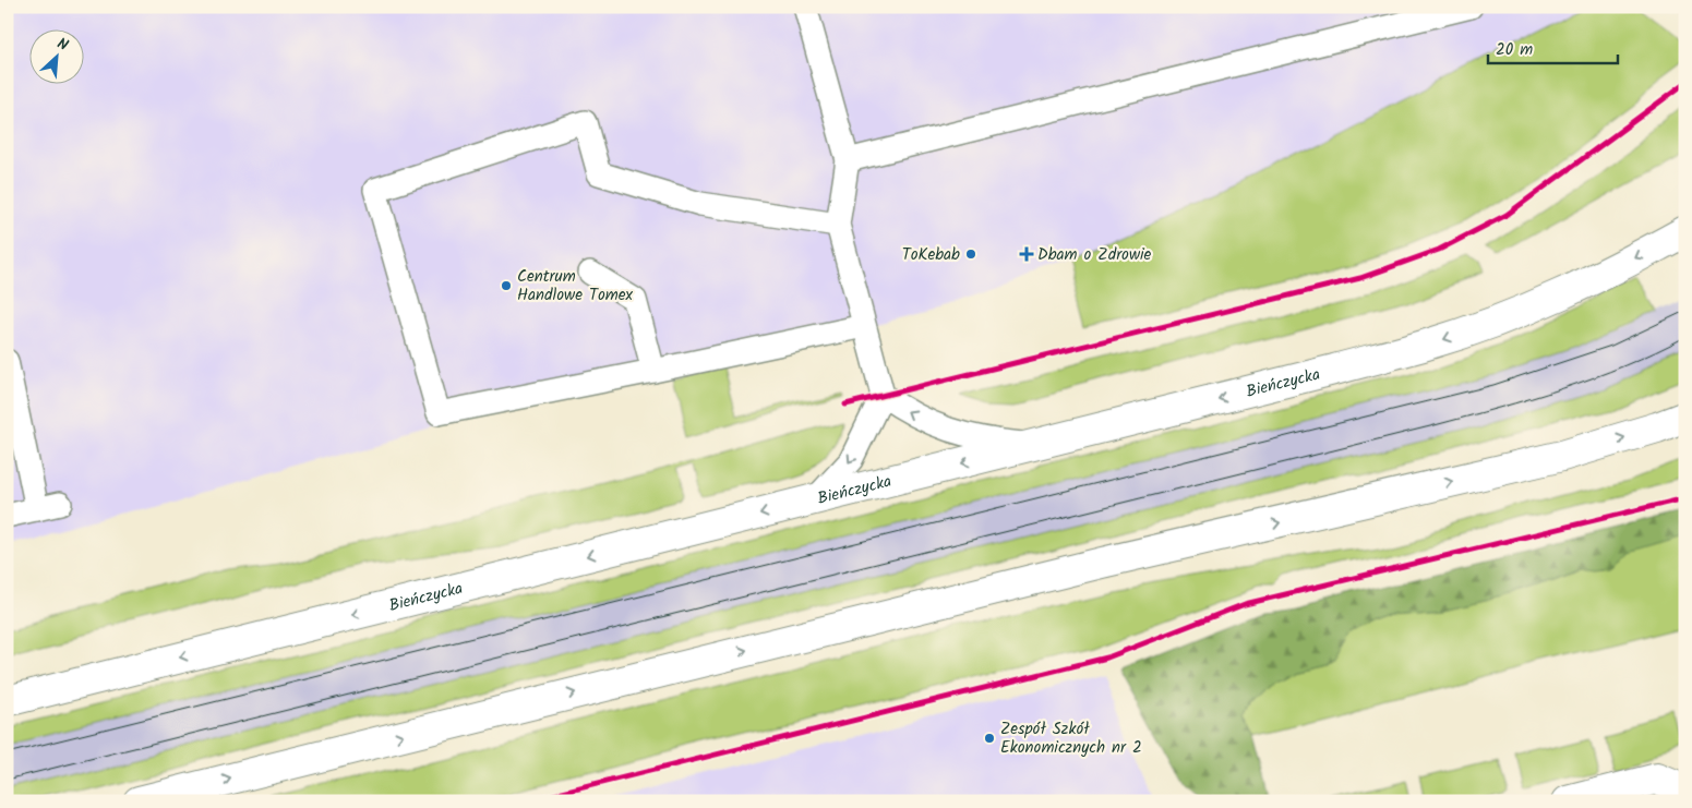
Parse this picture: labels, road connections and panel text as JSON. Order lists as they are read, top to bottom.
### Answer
{
  "streets": {
    "main road": ["Bieńczycka"]
  },
  "places": {
    "other": ["ToKebab", "Centrum Handlowe Tomex", "Zespół Szkół Ekonomicznych nr 2"],
    "health": ["Dbam o Zdrowie"]
  },
  "scale_bar": "20 m",
  "north": "top right"
}
